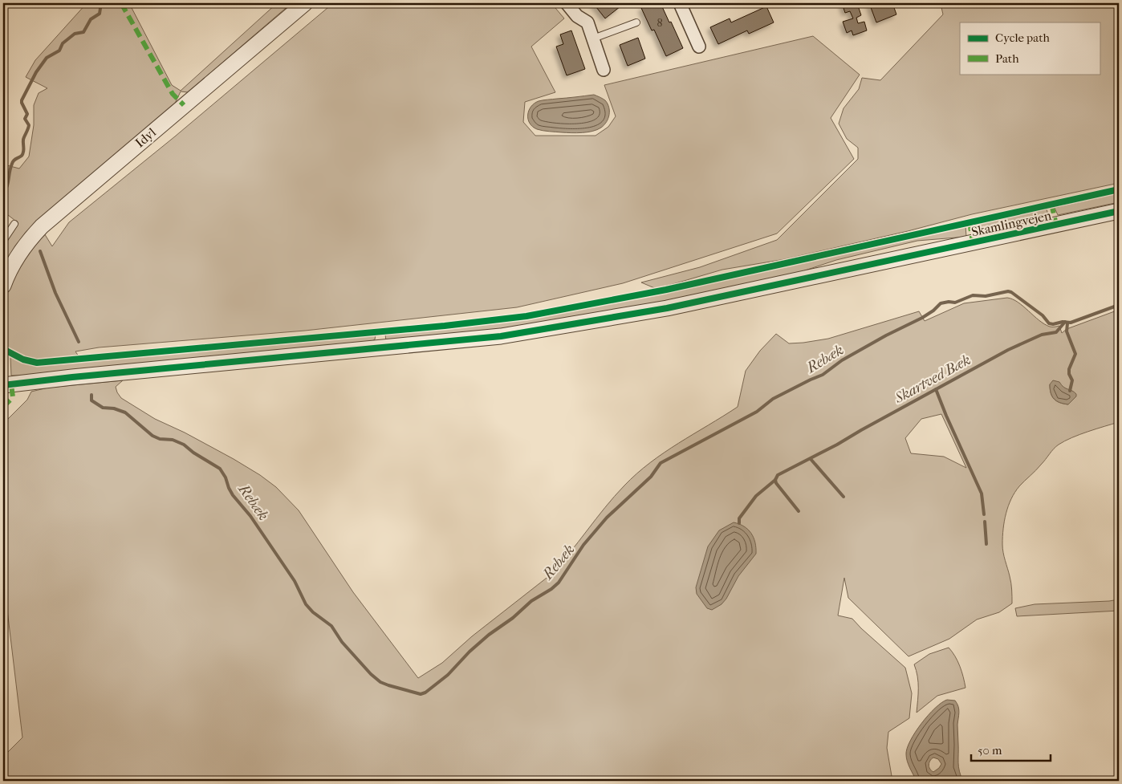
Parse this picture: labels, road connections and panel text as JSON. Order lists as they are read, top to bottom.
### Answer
{
  "streets": {
    "street": ["Idyl", "Skamlingvejen"]
  },
  "water": ["Rebæk", "Skartved Bæk"],
  "house_numbers": ["8"],
  "legend": ["Cycle path", "Path"],
  "scale_bar": "50 m"
}
